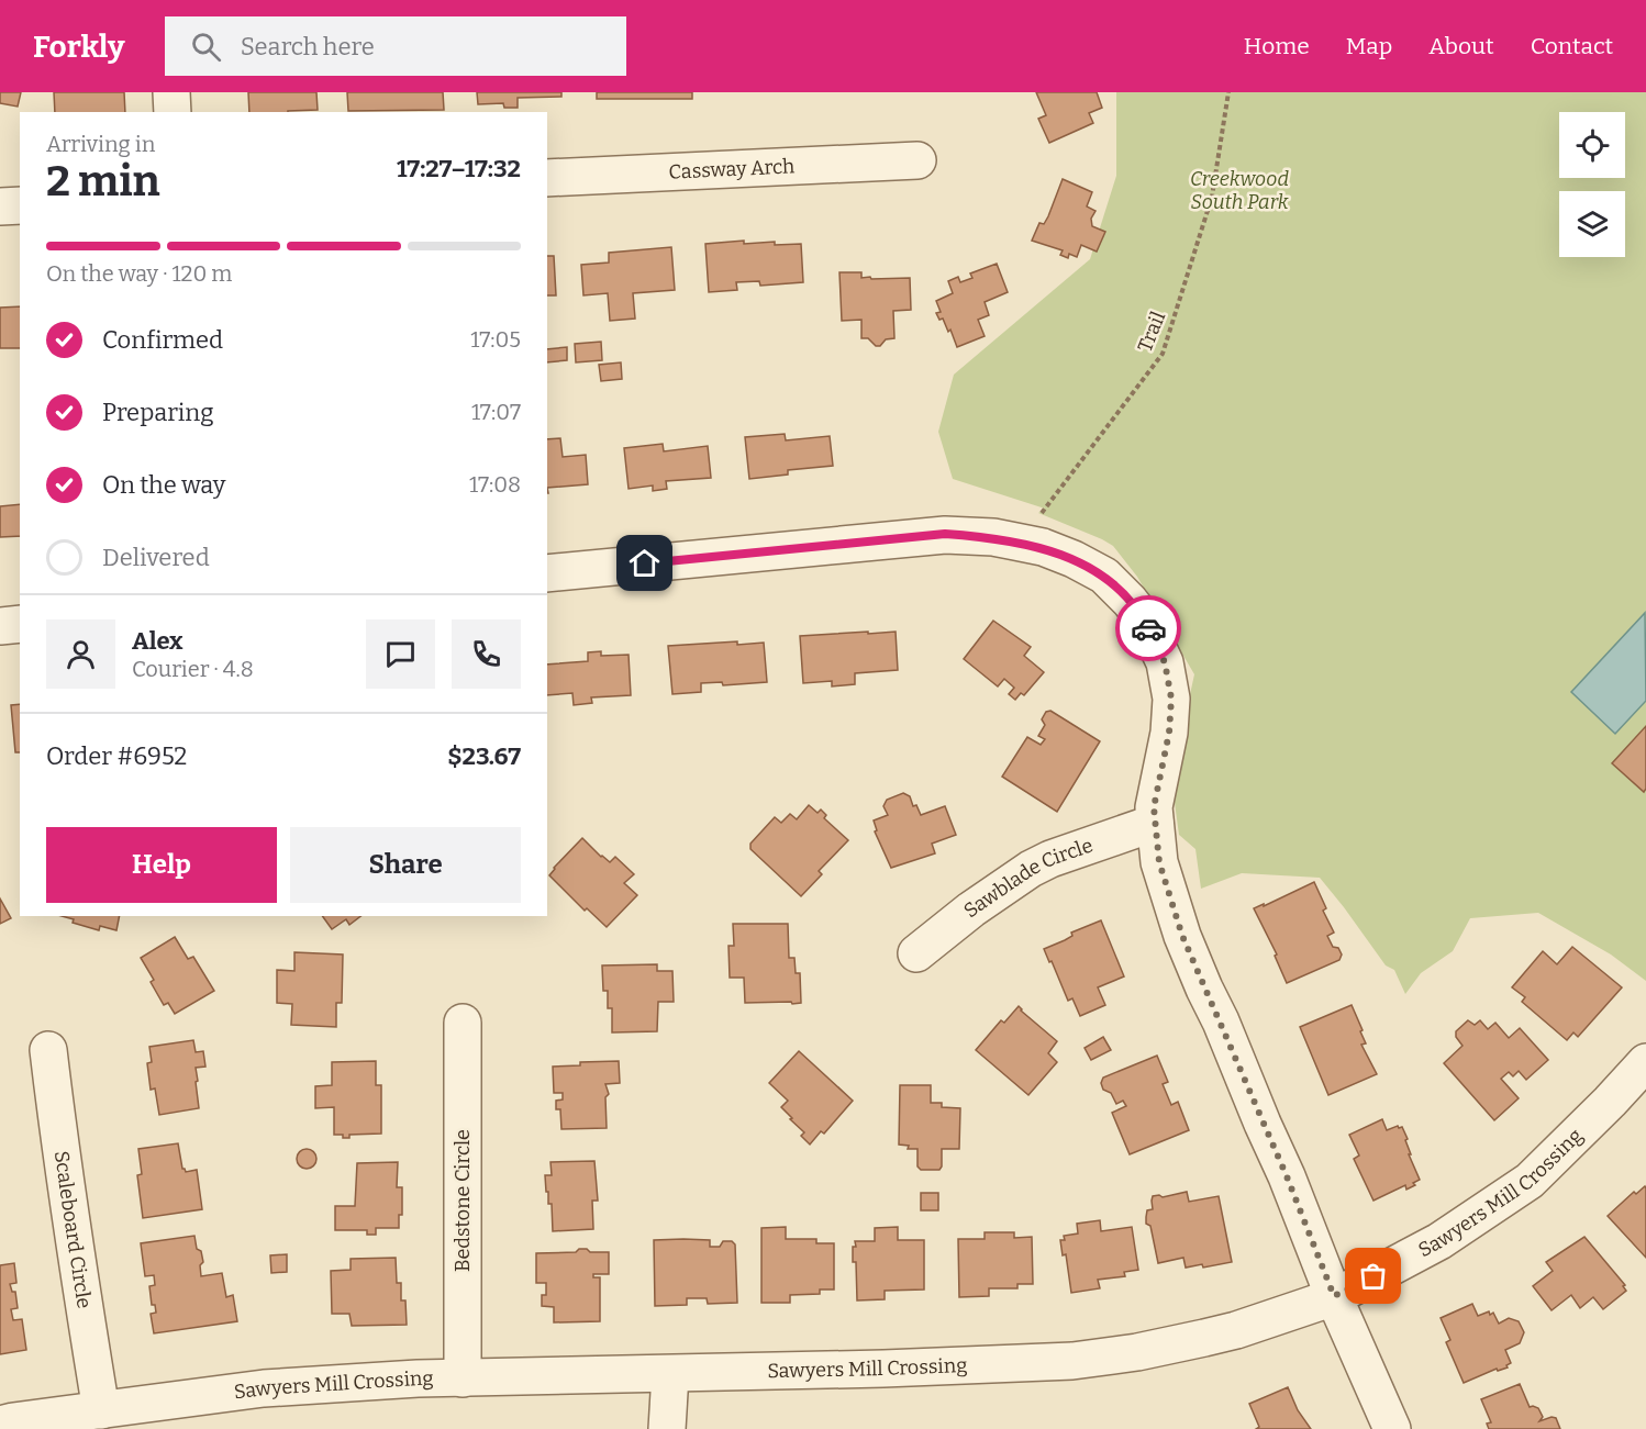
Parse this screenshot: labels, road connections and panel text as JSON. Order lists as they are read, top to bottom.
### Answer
{
  "streets": {
    "street": [
      "Cassway Arch",
      "Sawblade Circle",
      "Sawyers Mill Crossing",
      "Bedstone Circle",
      "Scaleboard Circle"
    ],
    "path": ["Trail"]
  },
  "crossings": [
    ["Sawyers Mill Crossing", "Bedstone Circle"],
    ["Sawyers Mill Crossing", "Scaleboard Circle"]
  ],
  "parks": ["Creekwood South Park"],
  "page": {
    "header": "Forkly",
    "search": "Search here",
    "nav": [
      "Home",
      "Map",
      "About",
      "Contact"
    ],
    "heading": ["2 min", "Arriving in", "17:27–17:32"],
    "panel": [
      "Alex",
      "Courier · 4.8",
      "Order #6952",
      "$23.67"
    ],
    "bar": "On the way · 120 m",
    "list": [
      ["Confirmed", "17:05"],
      ["Preparing", "17:07"],
      ["On the way", "17:08"],
      "Delivered"
    ],
    "buttons": ["Help", "Share"]
  }
}
